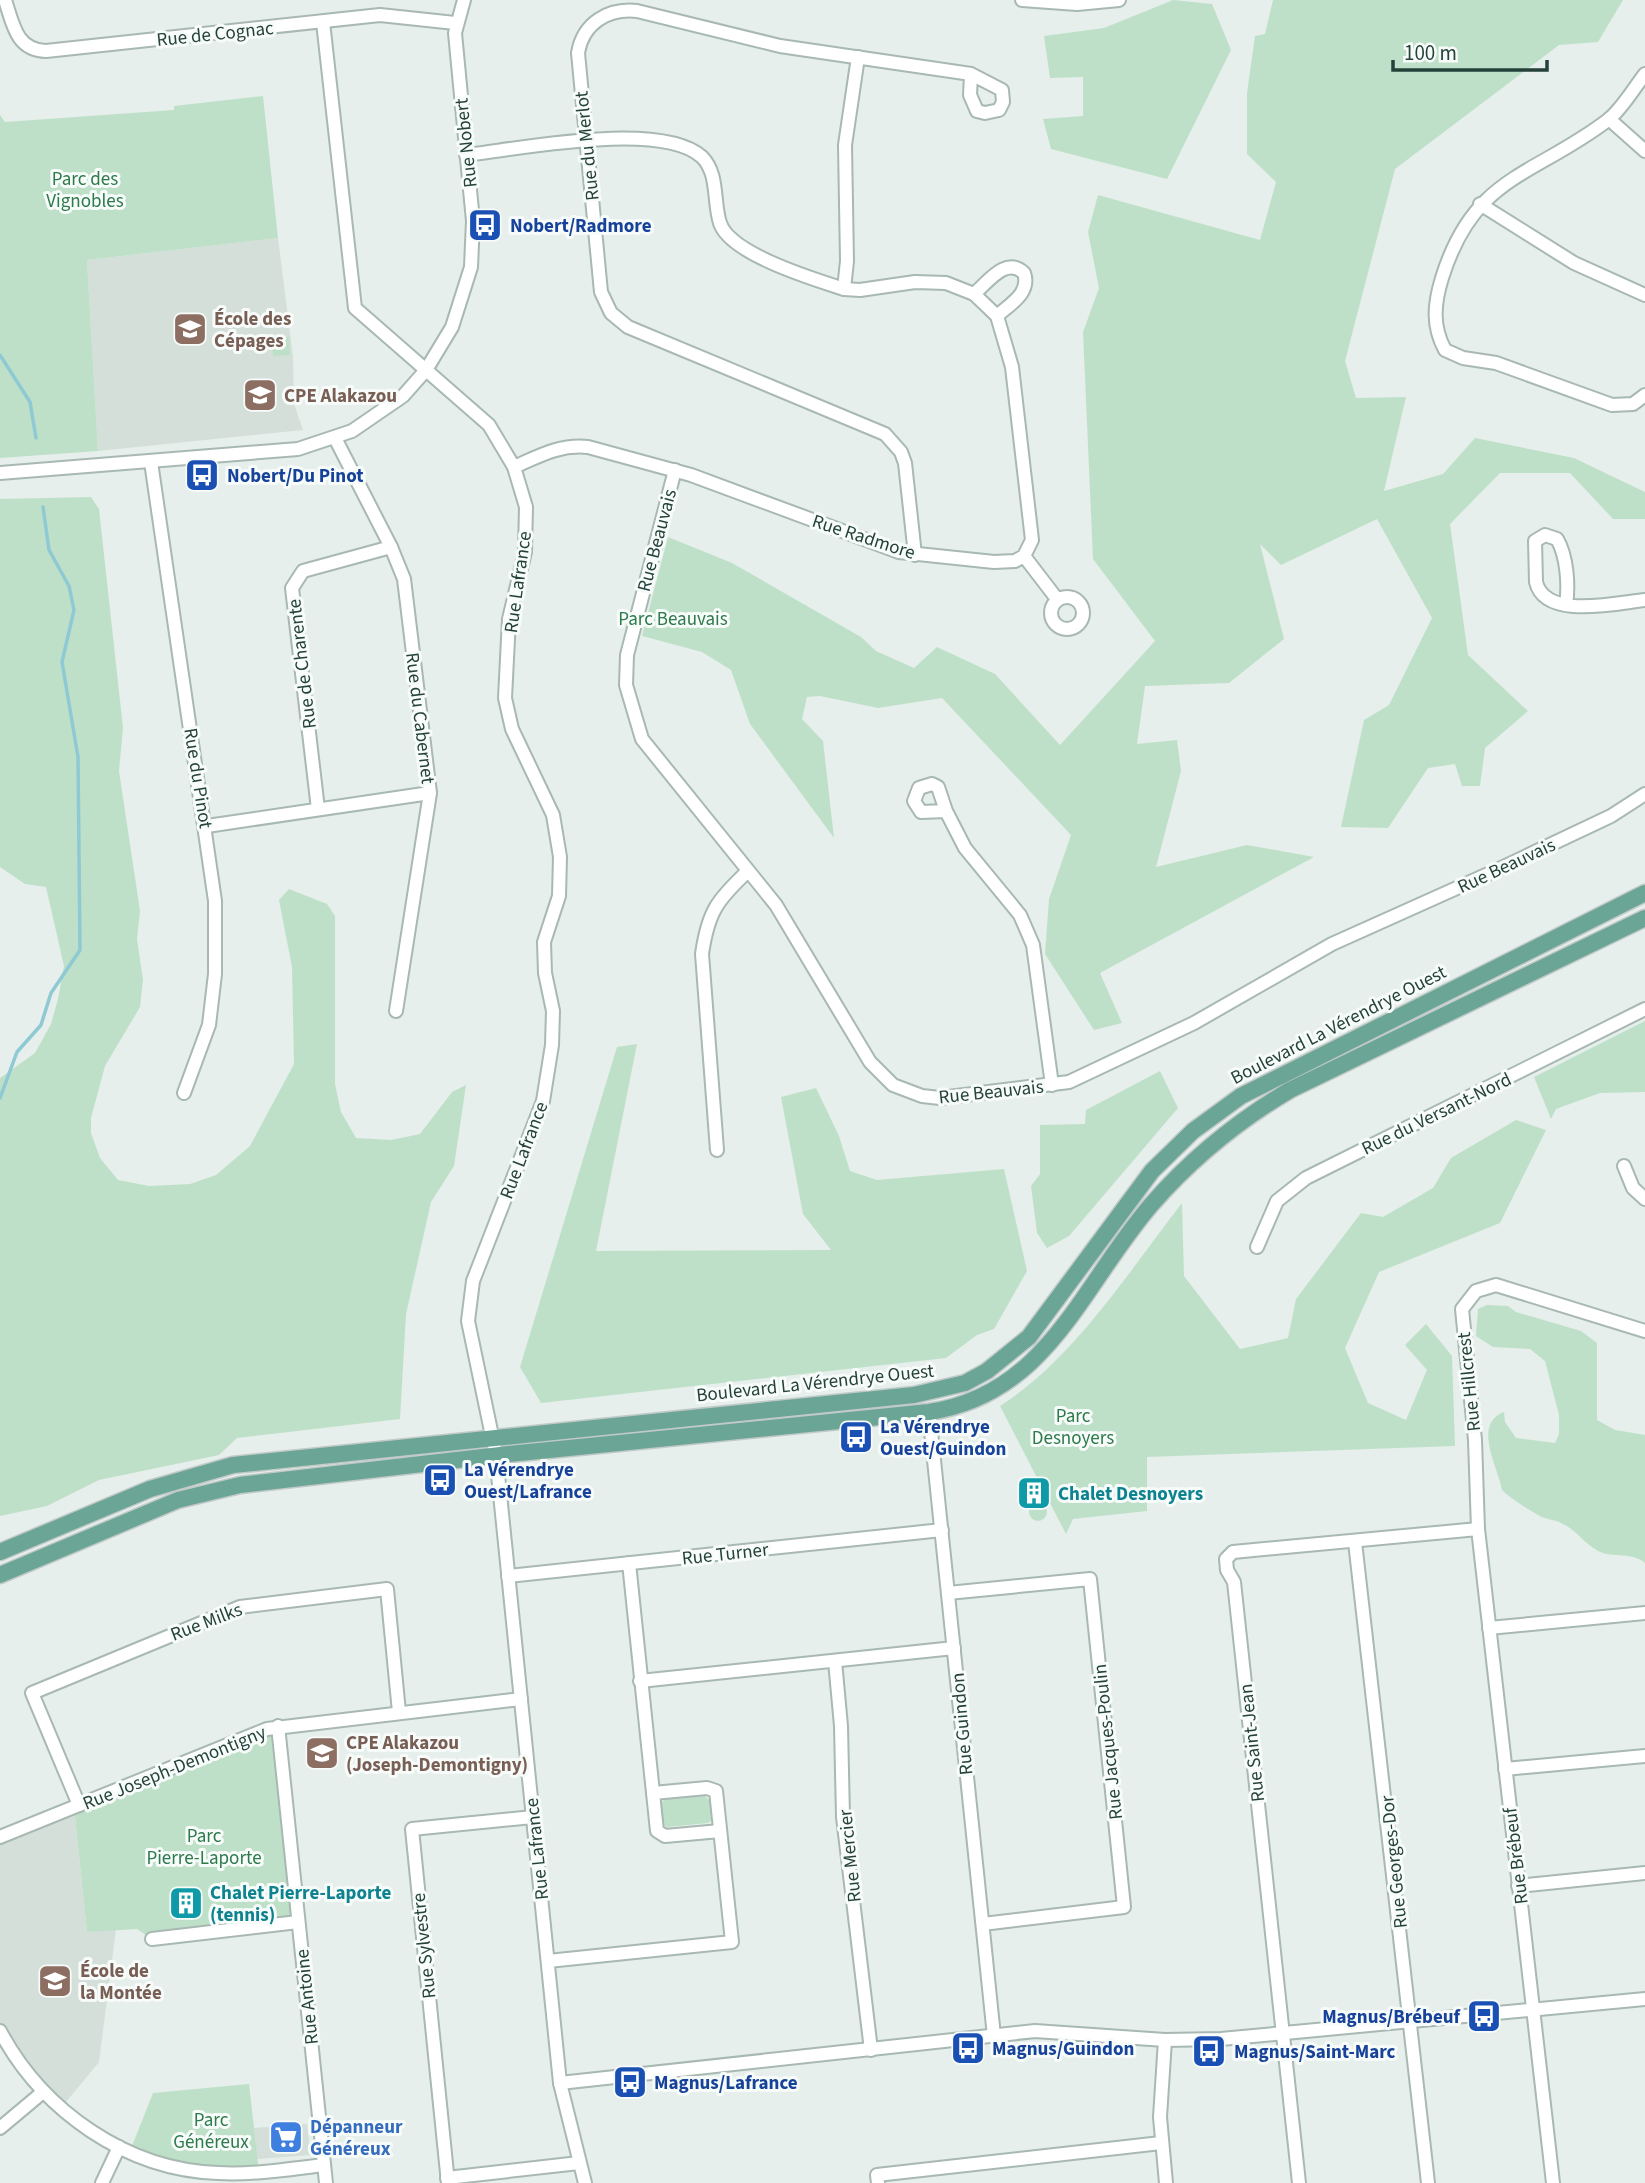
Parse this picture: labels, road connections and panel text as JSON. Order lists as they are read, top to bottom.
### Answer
{
  "streets": {
    "main road": ["Boulevard La Vérendrye Ouest"],
    "street": [
      "Rue de Cognac",
      "Rue Nobert",
      "Rue du Merlot",
      "Rue Radmore",
      "Rue Beauvais",
      "Rue Lafrance",
      "Rue de Charente",
      "Rue du Cabernet",
      "Rue du Pinot",
      "Rue du Versant-Nord",
      "Rue Hillcrest",
      "Rue Turner",
      "Rue Milks",
      "Rue Guindon",
      "Rue Jacques-Poulin",
      "Rue Saint-Jean",
      "Rue Joseph-Demontigny",
      "Rue Mercier",
      "Rue Brébeuf",
      "Rue Georges-Dor",
      "Rue Sylvestre",
      "Rue Antoine"
    ]
  },
  "crossings": [
    ["Rue de Cognac", "Rue Nobert"],
    ["Rue de Cognac", "Rue Lafrance"],
    ["Rue Nobert", "Rue Lafrance"],
    ["Rue Nobert", "Rue du Cabernet"],
    ["Rue Nobert", "Rue du Pinot"],
    ["Rue du Merlot", "Rue Radmore"],
    ["Rue Radmore", "Rue Beauvais"],
    ["Rue Radmore", "Rue Lafrance"],
    ["Rue Lafrance", "Boulevard La Vérendrye Ouest"],
    ["Rue Lafrance", "Rue Turner"],
    ["Rue Lafrance", "Rue Joseph-Demontigny"],
    ["Rue Lafrance", "Rue Sylvestre"],
    ["Rue de Charente", "Rue du Cabernet"],
    ["Boulevard La Vérendrye Ouest", "Rue Guindon"],
    ["Rue Hillcrest", "Rue Saint-Jean"],
    ["Rue Hillcrest", "Rue Brébeuf"],
    ["Rue Turner", "Rue Guindon"],
    ["Rue Milks", "Rue Joseph-Demontigny"],
    ["Rue Guindon", "Rue Jacques-Poulin"],
    ["Rue Saint-Jean", "Rue Brébeuf"],
    ["Rue Saint-Jean", "Rue Georges-Dor"],
    ["Rue Joseph-Demontigny", "Rue Antoine"]
  ],
  "parks": [
    "Parc des Vignobles",
    "Parc Beauvais",
    "Parc Desnoyers",
    "Parc Pierre-Laporte",
    "Parc Généreux"
  ],
  "places": {
    "bus stop": [
      "Nobert/Radmore",
      "Nobert/Du Pinot",
      "La Vérendrye Ouest/Guindon",
      "La Vérendrye Ouest/Lafrance",
      "Magnus/Brébeuf",
      "Magnus/Guindon",
      "Magnus/Saint-Marc",
      "Magnus/Lafrance"
    ],
    "school or university": [
      "École des Cépages",
      "CPE Alakazou",
      "CPE Alakazou (Joseph-Demontigny)",
      "École de la Montée"
    ],
    "building": ["Chalet Desnoyers", "Chalet Pierre-Laporte (tennis)"],
    "supermarket": ["Dépanneur Généreux"]
  },
  "scale_bar": "100 m"
}
